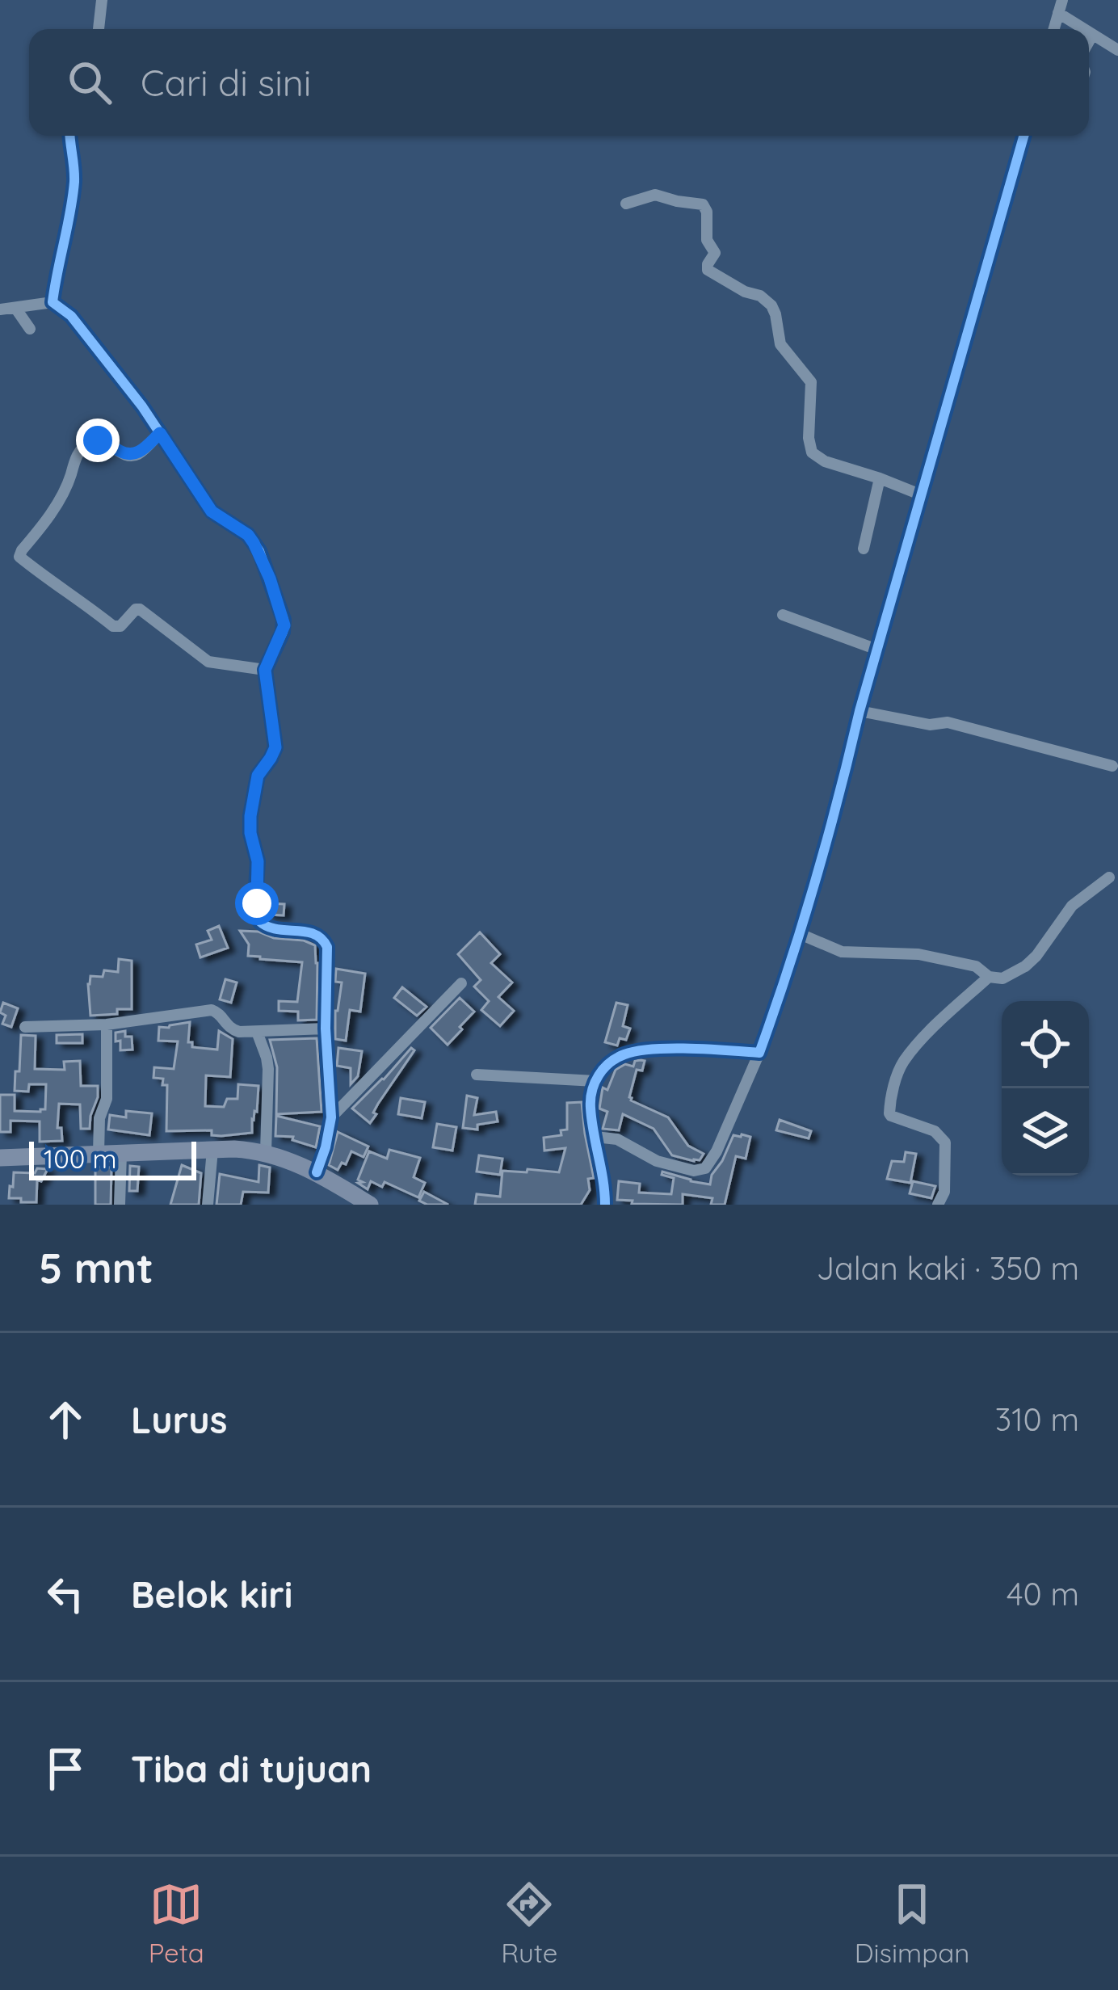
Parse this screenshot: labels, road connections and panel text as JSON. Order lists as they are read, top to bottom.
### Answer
{
  "scale_bar": "100 m",
  "page": {
    "search": "Cari di sini",
    "scale": "100 m",
    "heading": ["5 mnt", "Jalan kaki · 350 m"],
    "list": [
      ["Lurus", "310 m"],
      ["Belok kiri", "40 m"],
      "Tiba di tujuan"
    ],
    "nav": ["Peta", "Rute", "Disimpan"]
  }
}
